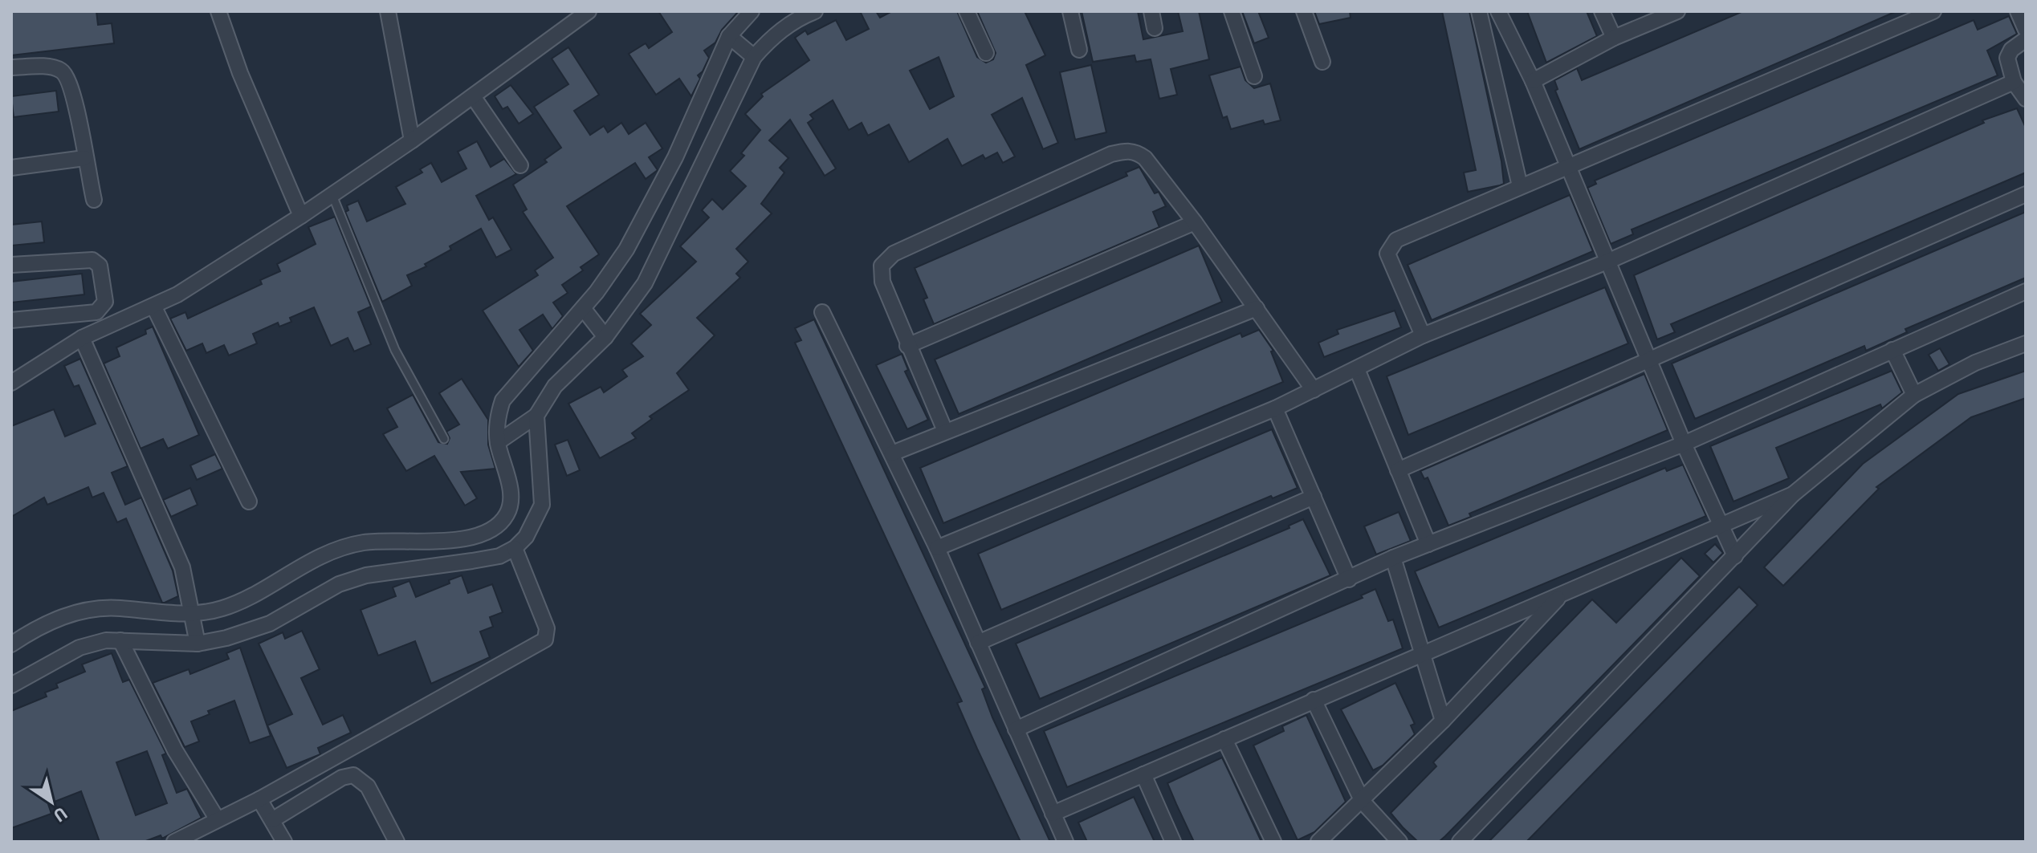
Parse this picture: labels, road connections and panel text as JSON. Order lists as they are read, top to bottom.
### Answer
{
  "north": "bottom right"
}
